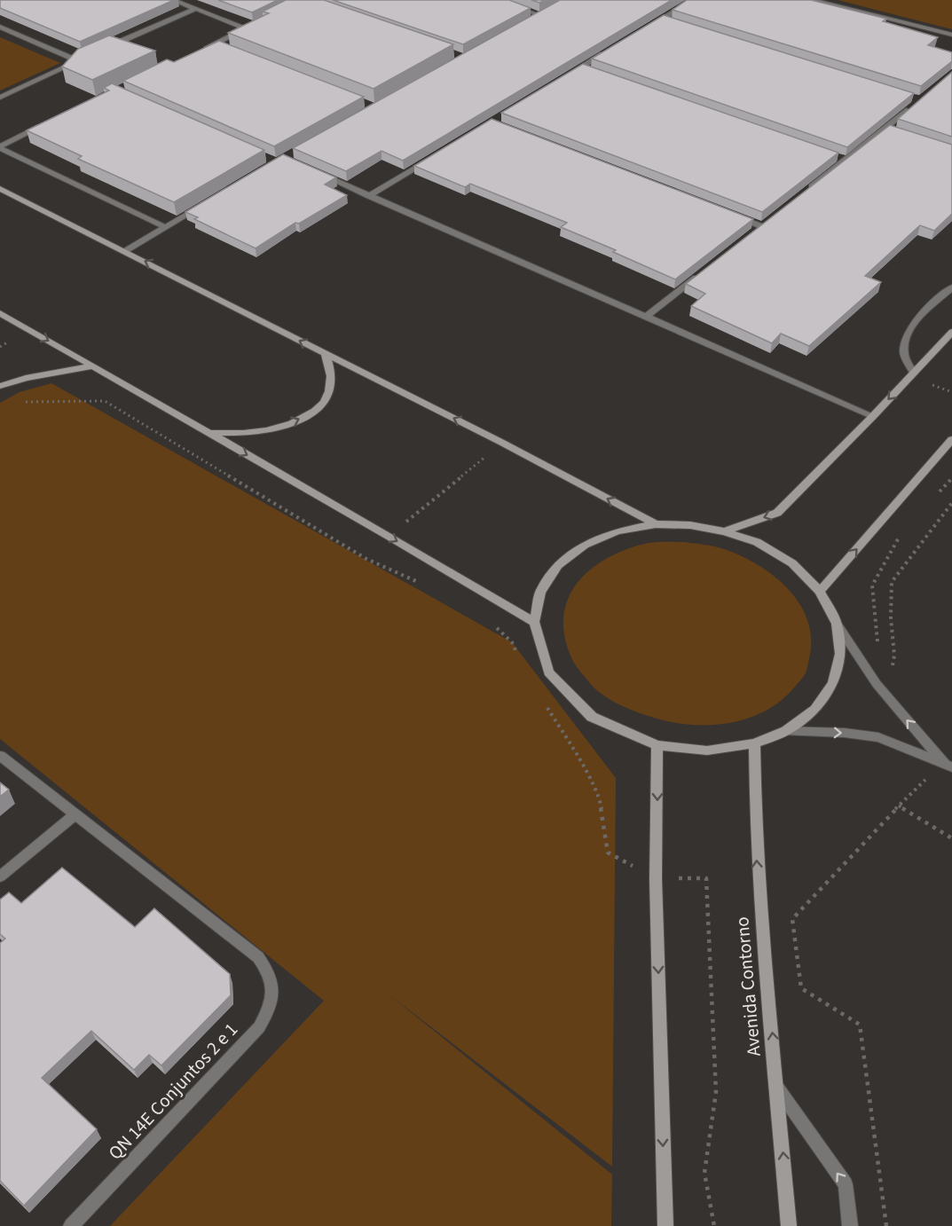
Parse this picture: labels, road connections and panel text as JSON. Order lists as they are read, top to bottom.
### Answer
{
  "streets": {
    "main road": ["Avenida Contorno"],
    "street": ["QN 14E Conjuntos 2 e 1"]
  },
  "one_way": ["Avenida Contorno"]
}
